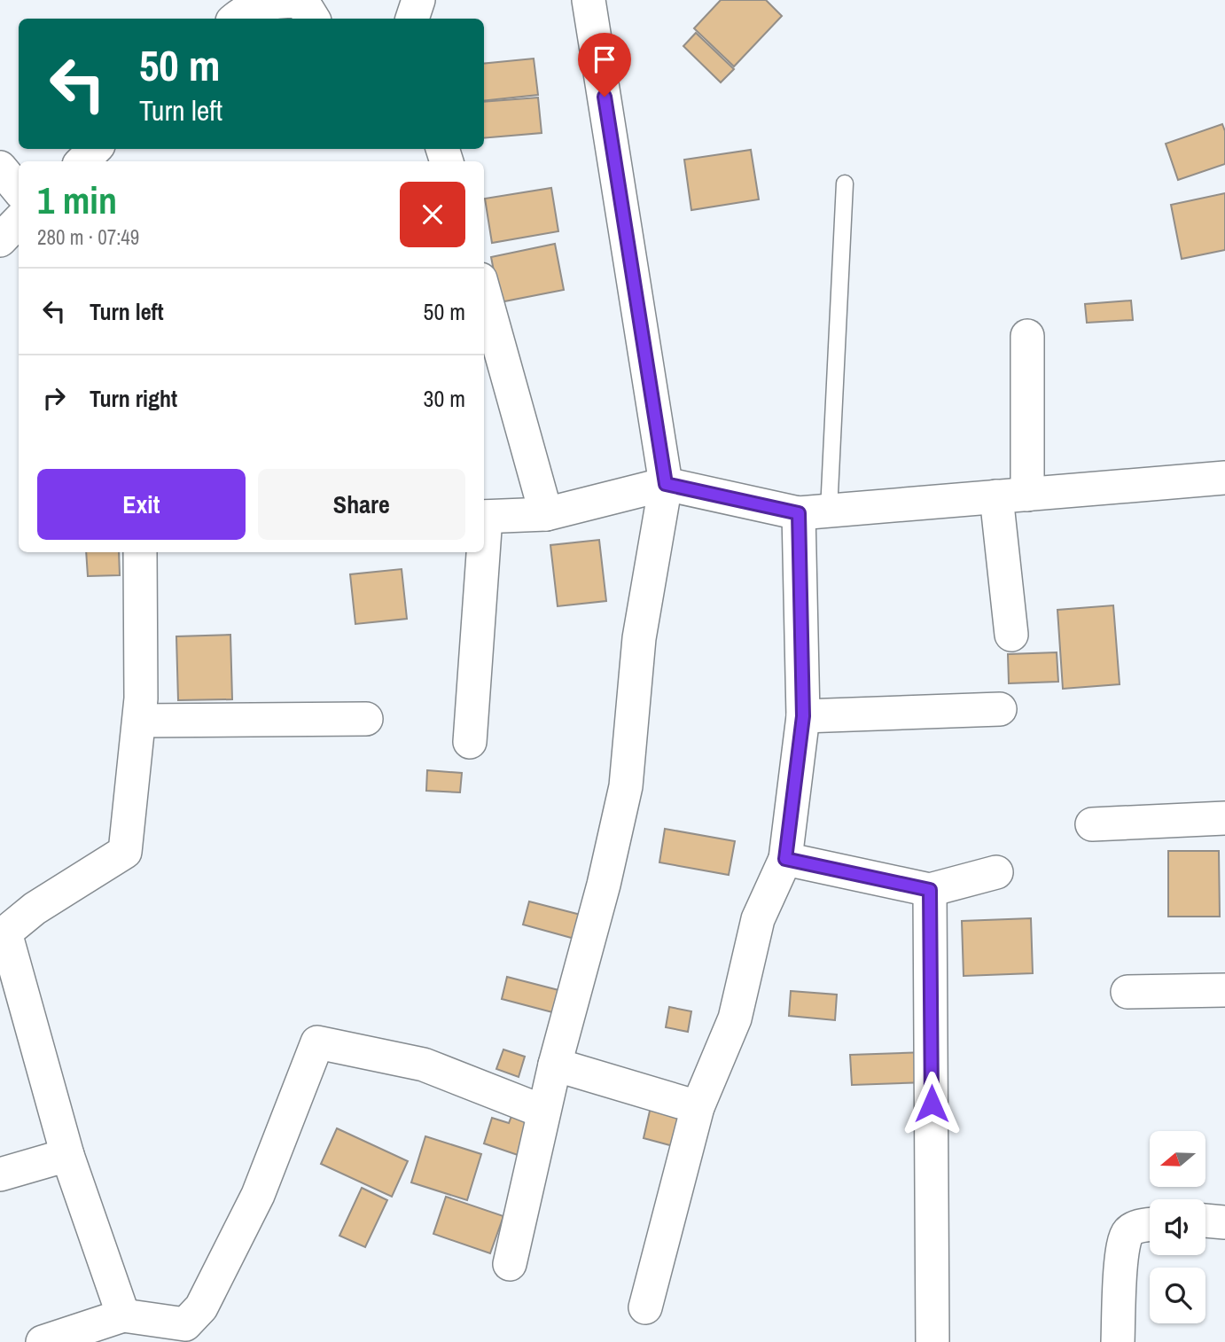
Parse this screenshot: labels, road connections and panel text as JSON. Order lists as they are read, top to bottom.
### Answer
{
  "north": "left",
  "page": {
    "turn": ["50 m", "Turn left"],
    "heading": ["1 min", "280 m · 07:49"],
    "list": [
      {
        "name": "Turn left",
        "value": "50 m"
      },
      {
        "name": "Turn right",
        "value": "30 m"
      }
    ],
    "buttons": ["Exit", "Share"]
  }
}
